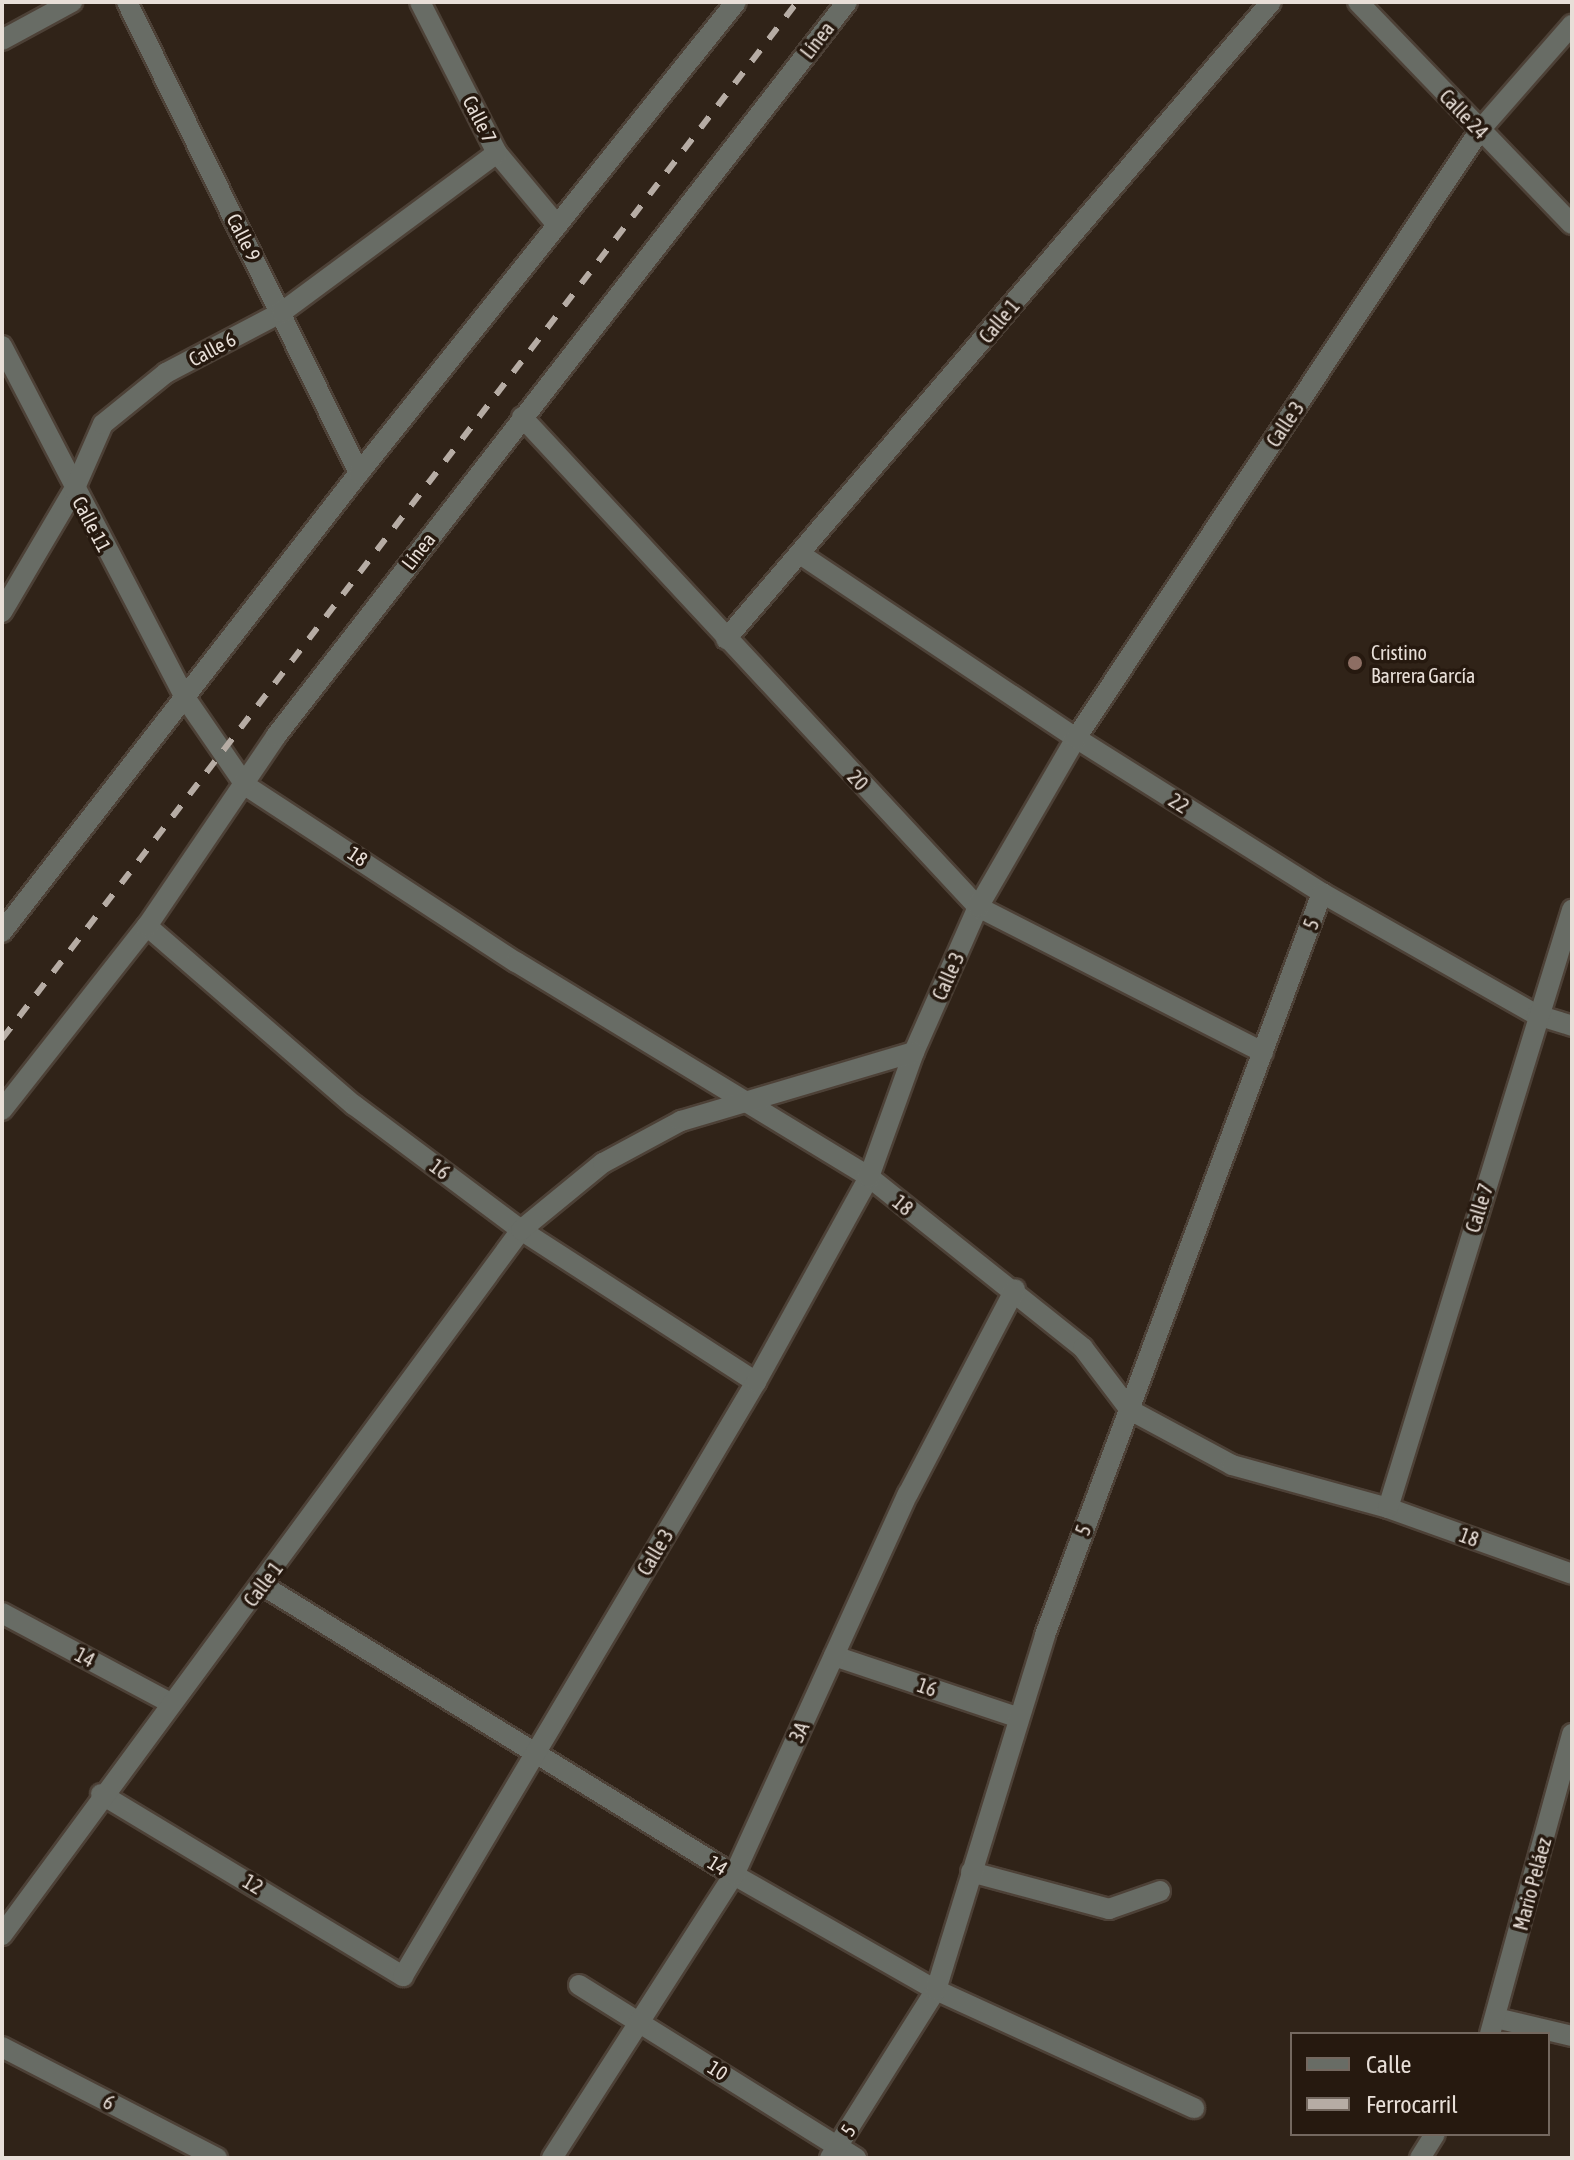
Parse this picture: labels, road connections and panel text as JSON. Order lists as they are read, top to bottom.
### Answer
{
  "streets": {
    "street": [
      "Línea",
      "Calle 24",
      "Calle 7",
      "Calle 9",
      "Calle 1",
      "Calle 6",
      "Calle 3",
      "Calle 11",
      "20",
      "22",
      "18",
      "5",
      "16",
      "14",
      "3A",
      "12",
      "Mario Peláez",
      "10",
      "6"
    ]
  },
  "crossings": [
    ["Línea", "Calle 11"],
    ["Línea", "20"],
    ["Línea", "18"],
    ["Línea", "16"],
    ["Calle 24", "Calle 3"],
    ["Calle 7", "Calle 6"],
    ["Calle 7", "22"],
    ["Calle 7", "18"],
    ["Calle 9", "Calle 6"],
    ["Calle 1", "Calle 3"],
    ["Calle 1", "20"],
    ["Calle 1", "22"],
    ["Calle 1", "18"],
    ["Calle 1", "16"],
    ["Calle 1", "14"],
    ["Calle 1", "12"],
    ["Calle 6", "Calle 11"],
    ["Calle 3", "20"],
    ["Calle 3", "22"],
    ["Calle 3", "18"],
    ["Calle 3", "16"],
    ["Calle 3", "14"],
    ["Calle 3", "12"],
    ["Calle 11", "18"],
    ["20", "5"],
    ["22", "5"],
    ["18", "5"],
    ["18", "3A"],
    ["5", "16"],
    ["5", "14"],
    ["5", "10"],
    ["16", "3A"],
    ["14", "3A"],
    ["3A", "10"]
  ],
  "places": ["Cristino Barrera García"],
  "legend": ["Calle", "Ferrocarril"]
}
